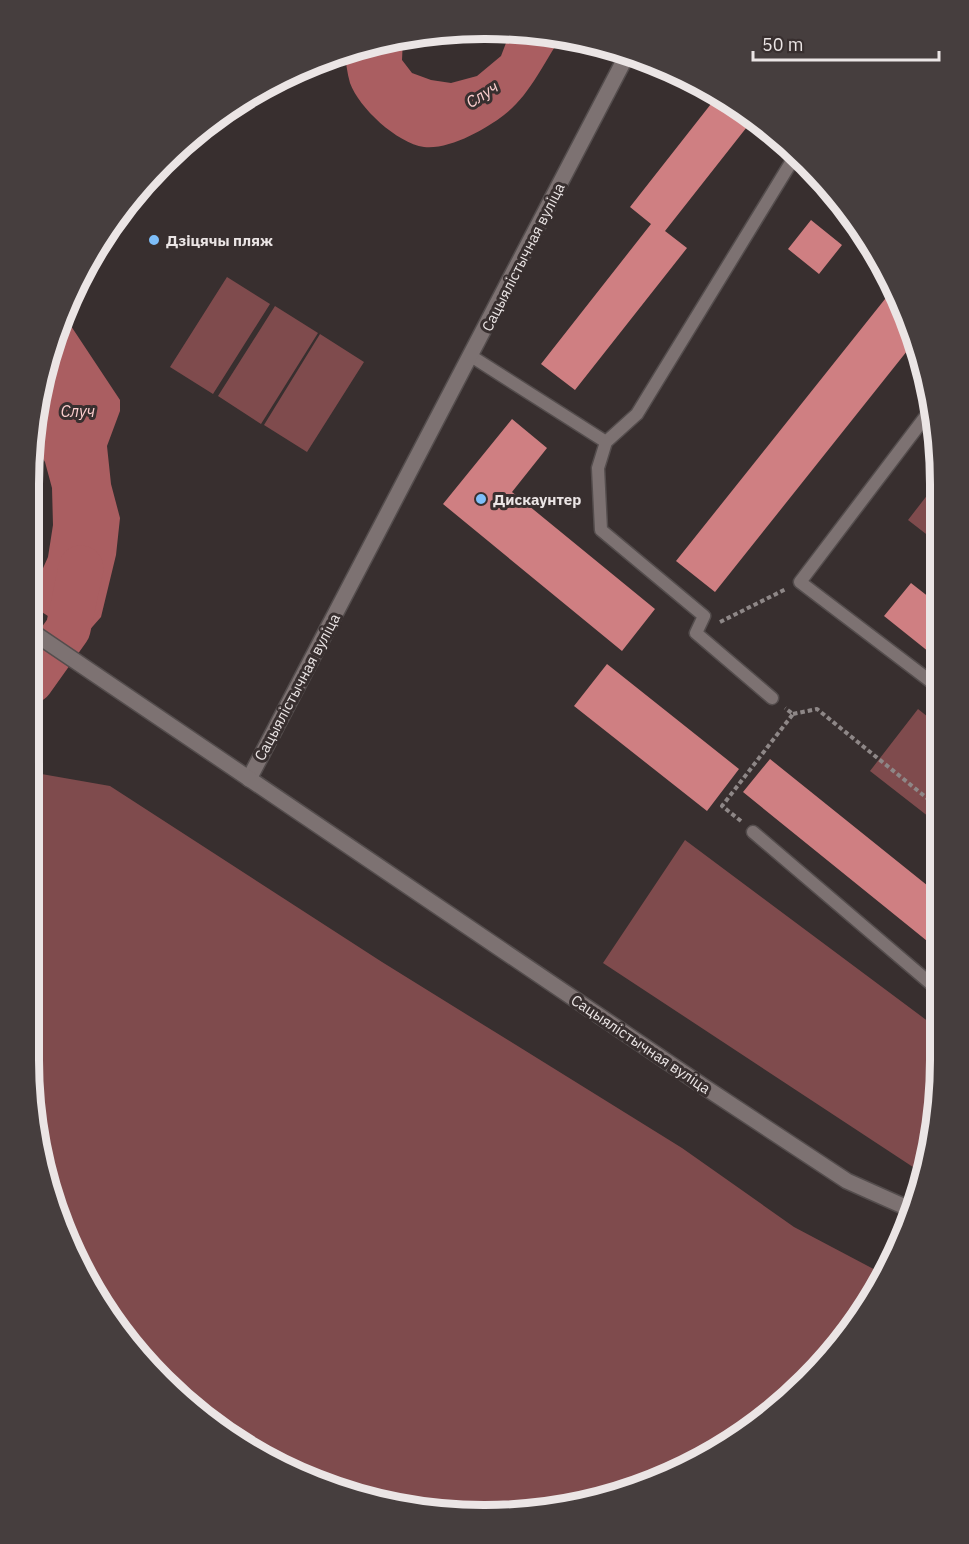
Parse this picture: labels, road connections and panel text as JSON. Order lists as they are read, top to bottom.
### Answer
{
  "streets": {
    "main road": ["Сацыялістычная вуліца"]
  },
  "water": ["Случ"],
  "places": ["Дзіцячы пляж", "Дискаунтер"],
  "scale_bar": "50 m"
}
